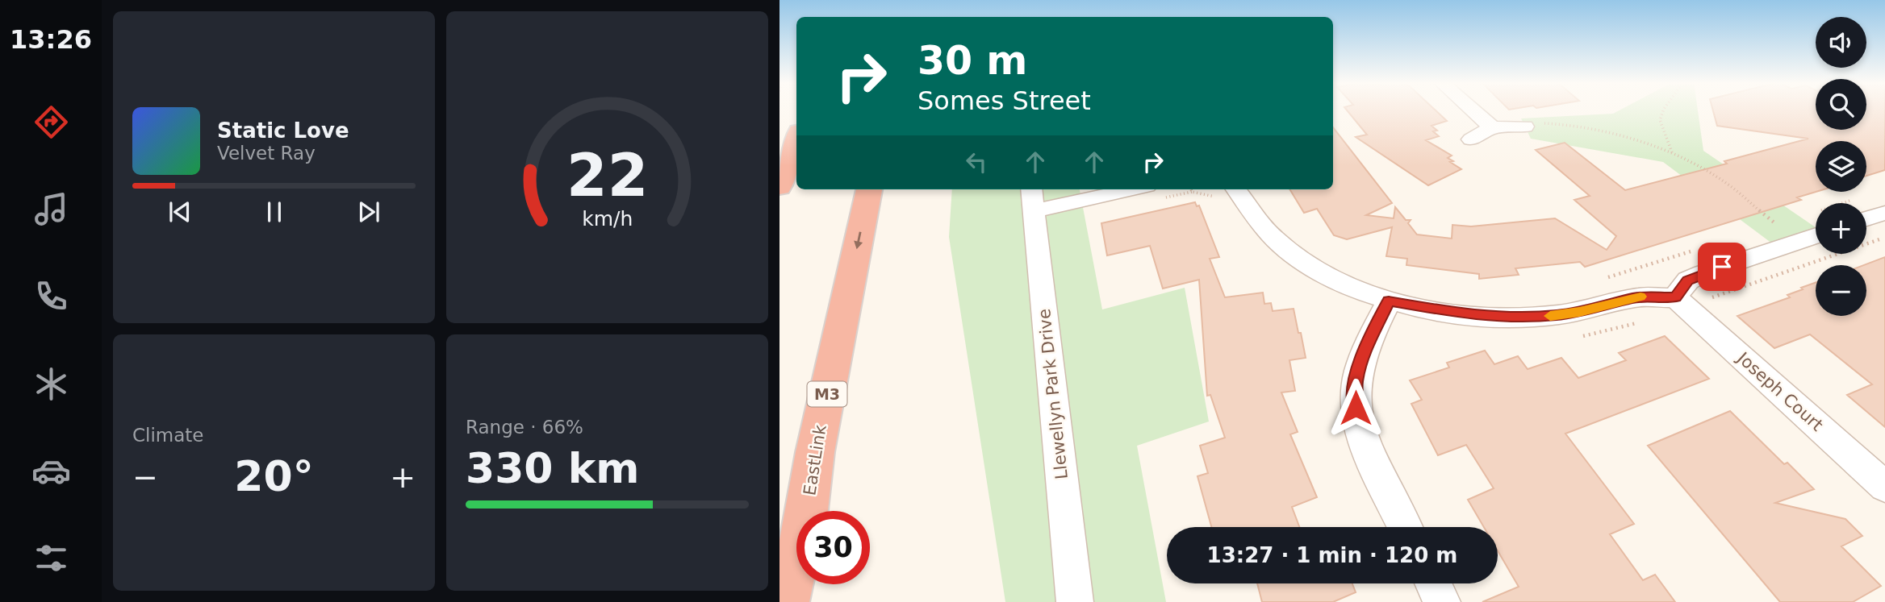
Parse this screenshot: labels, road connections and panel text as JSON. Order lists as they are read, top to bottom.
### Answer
{
  "streets": {
    "highway": ["M3", "EastLink"],
    "street": ["Joseph Court", "Llewellyn Park Drive"]
  },
  "one_way": ["EastLink"],
  "page": {
    "tabs": "13:26",
    "map_buttons": ["+", "−"],
    "turn": ["30 m", "Somes Street"],
    "song": ["Static Love", "Velvet Ray"],
    "tile": [
      "Climate",
      ["Range · 66%", "330 km"]
    ],
    "heat": ["−", "20°", "+"],
    "limit": "30",
    "trip": "13:27 · 1 min · 120 m",
    "gauge": ["22", "km/h"]
  }
}
